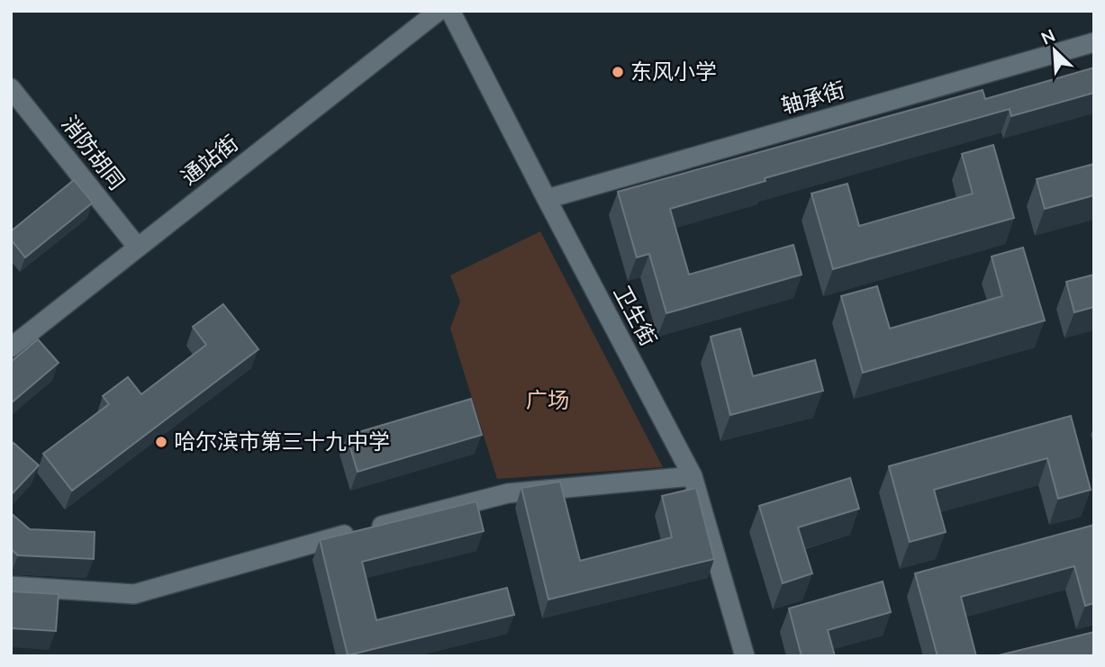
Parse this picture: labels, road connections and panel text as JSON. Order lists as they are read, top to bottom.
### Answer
{
  "streets": {
    "street": [
      "轴承街",
      "消防胡同",
      "通站街",
      "卫生街"
    ]
  },
  "crossings": [
    ["轴承街", "卫生街"],
    ["消防胡同", "通站街"]
  ],
  "parks": ["广场"],
  "places": ["东风小学", "哈尔滨市第三十九中学"],
  "north": "top left"
}
